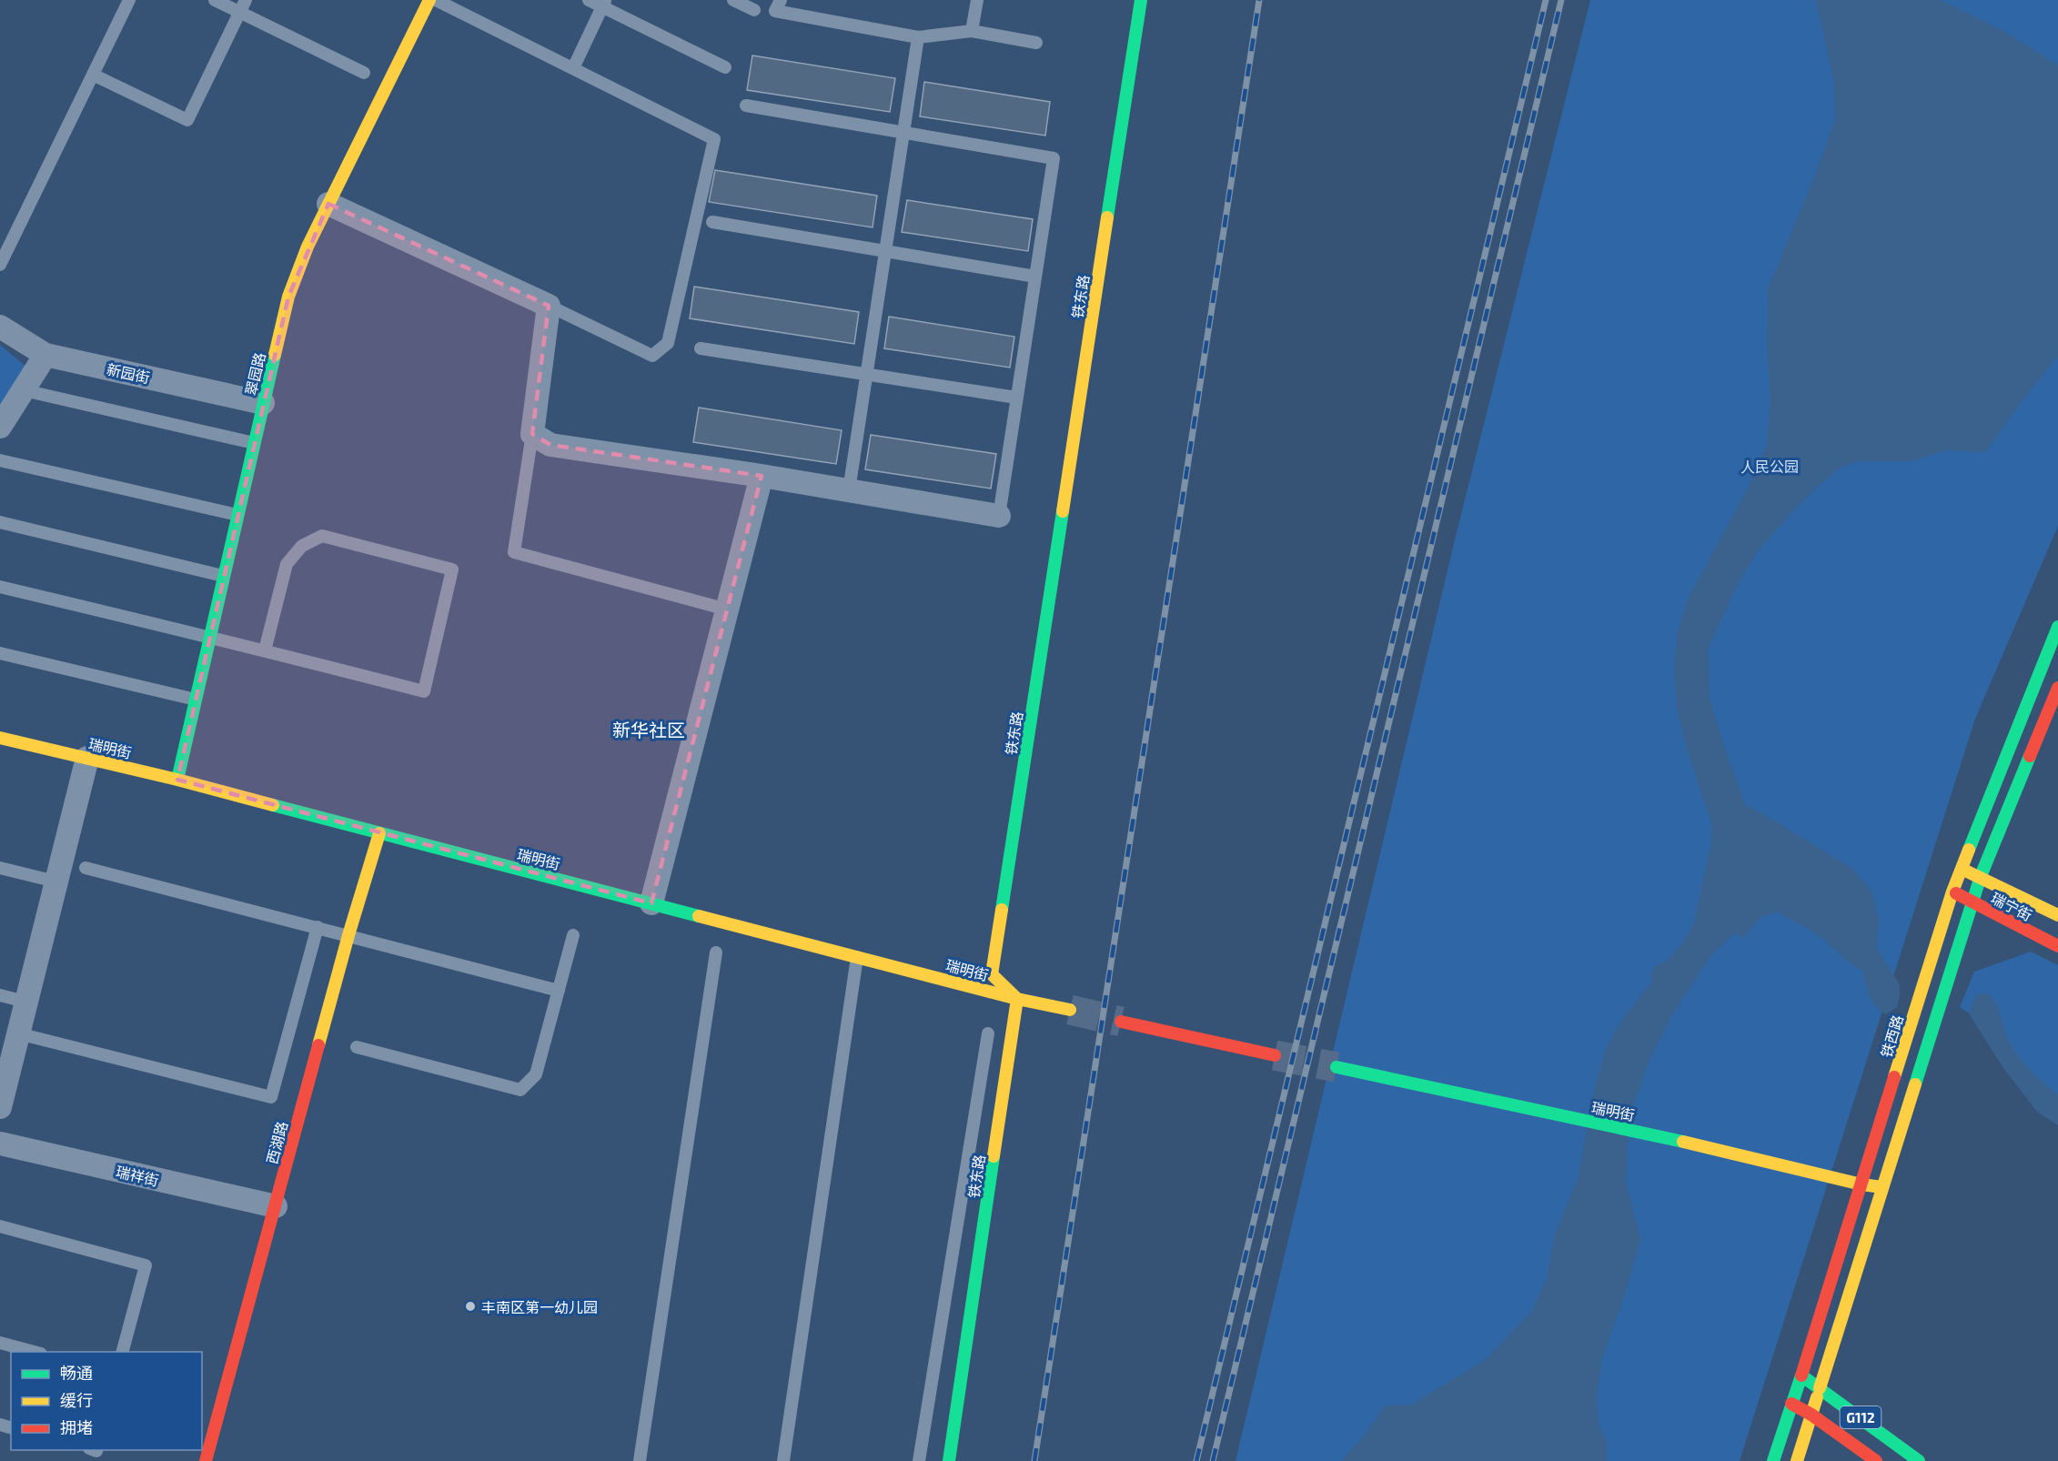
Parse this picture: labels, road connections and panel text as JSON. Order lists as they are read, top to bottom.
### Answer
{
  "streets": {
    "main road": [
      "铁东路",
      "翠园路",
      "瑞明街",
      "瑞宁街",
      "铁西路",
      "西湖路",
      "G112"
    ],
    "street": ["新园街", "瑞祥街"]
  },
  "crossings": [
    ["铁东路", "瑞明街"],
    ["新园街", "翠园路"],
    ["翠园路", "瑞明街"],
    ["瑞明街", "铁西路"],
    ["瑞明街", "西湖路"],
    ["瑞宁街", "铁西路"],
    ["铁西路", "G112"],
    ["西湖路", "瑞祥街"]
  ],
  "districts": ["新华社区"],
  "parks": ["人民公园"],
  "places": ["丰南区第一幼儿园"],
  "legend": ["畅通", "缓行", "拥堵"]
}
